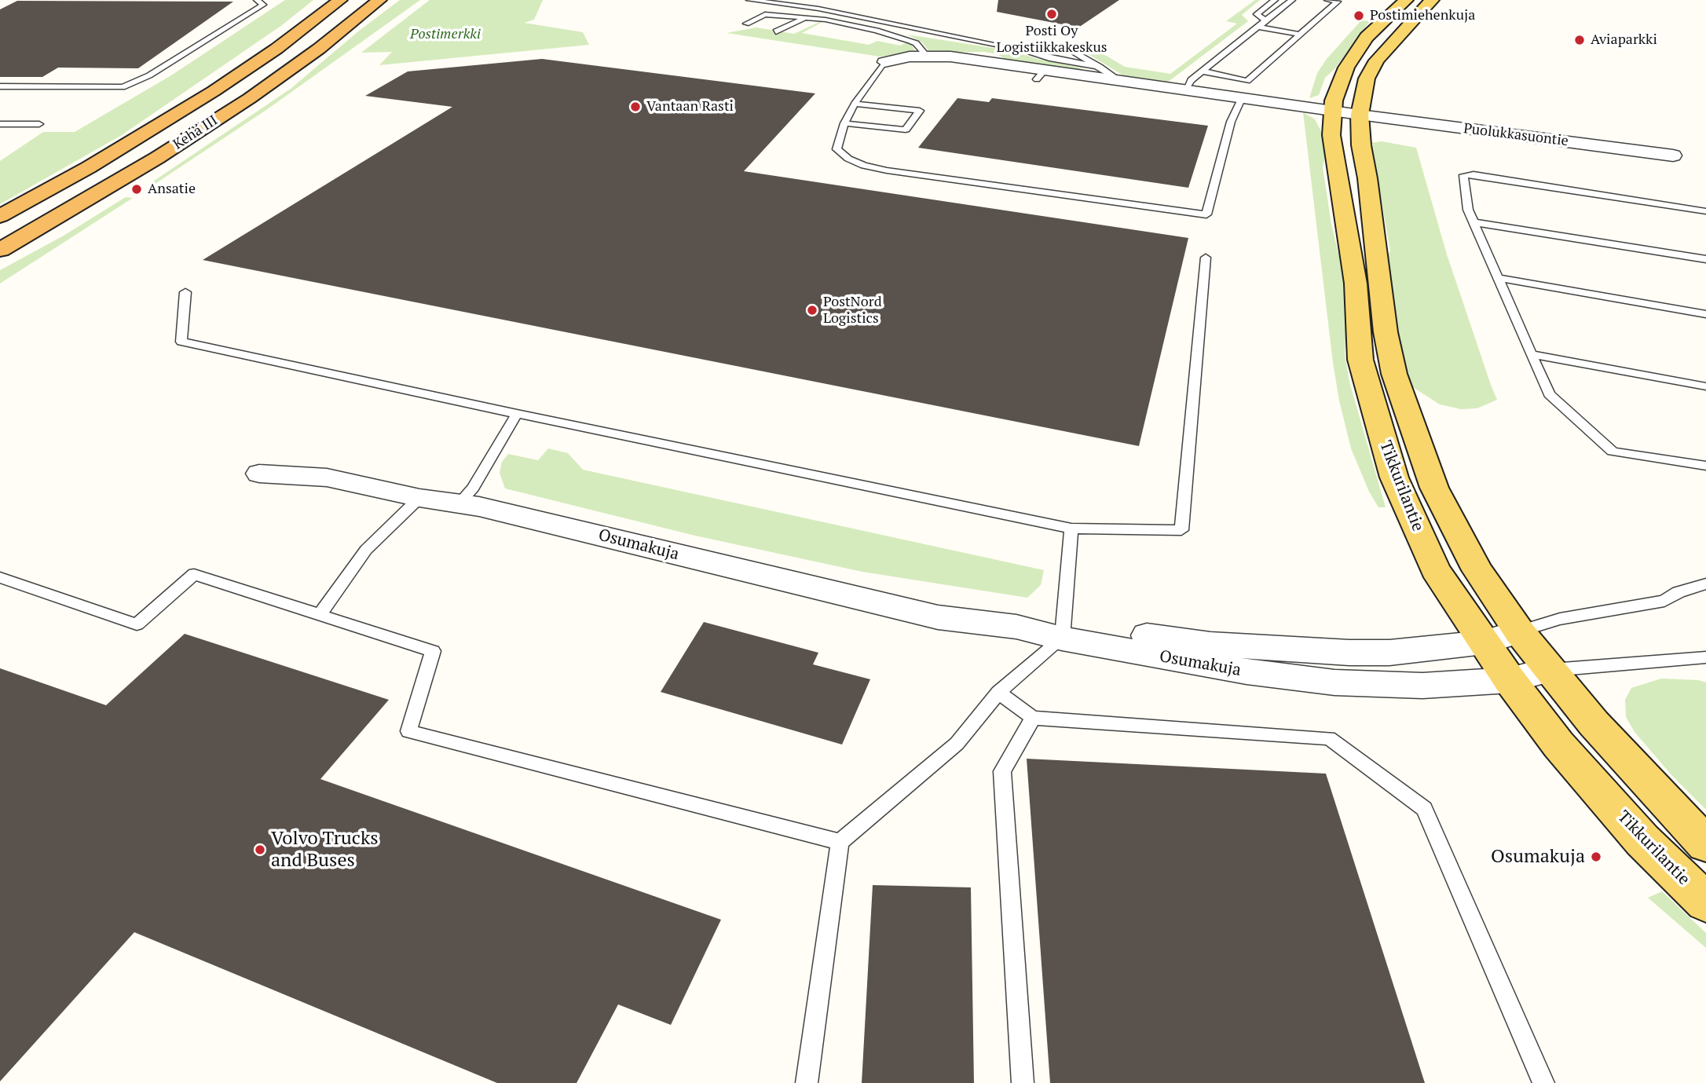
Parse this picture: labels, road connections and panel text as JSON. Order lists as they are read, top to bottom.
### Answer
{
  "streets": {
    "highway": ["Kehä III"],
    "main road": ["Tikkurilantie"],
    "street": ["Puolukkasuontie", "Osumakuja"]
  },
  "crossings": [
    ["Puolukkasuontie", "Tikkurilantie"],
    ["Tikkurilantie", "Osumakuja"]
  ],
  "parks": ["Postimerkki"],
  "places": [
    "Posti Oy Logistiikkakeskus",
    "Postimiehenkuja",
    "Aviaparkki",
    "Vantaan Rasti",
    "Ansatie",
    "PostNord Logistics",
    "Volvo Trucks and Buses",
    "Osumakuja"
  ]
}
